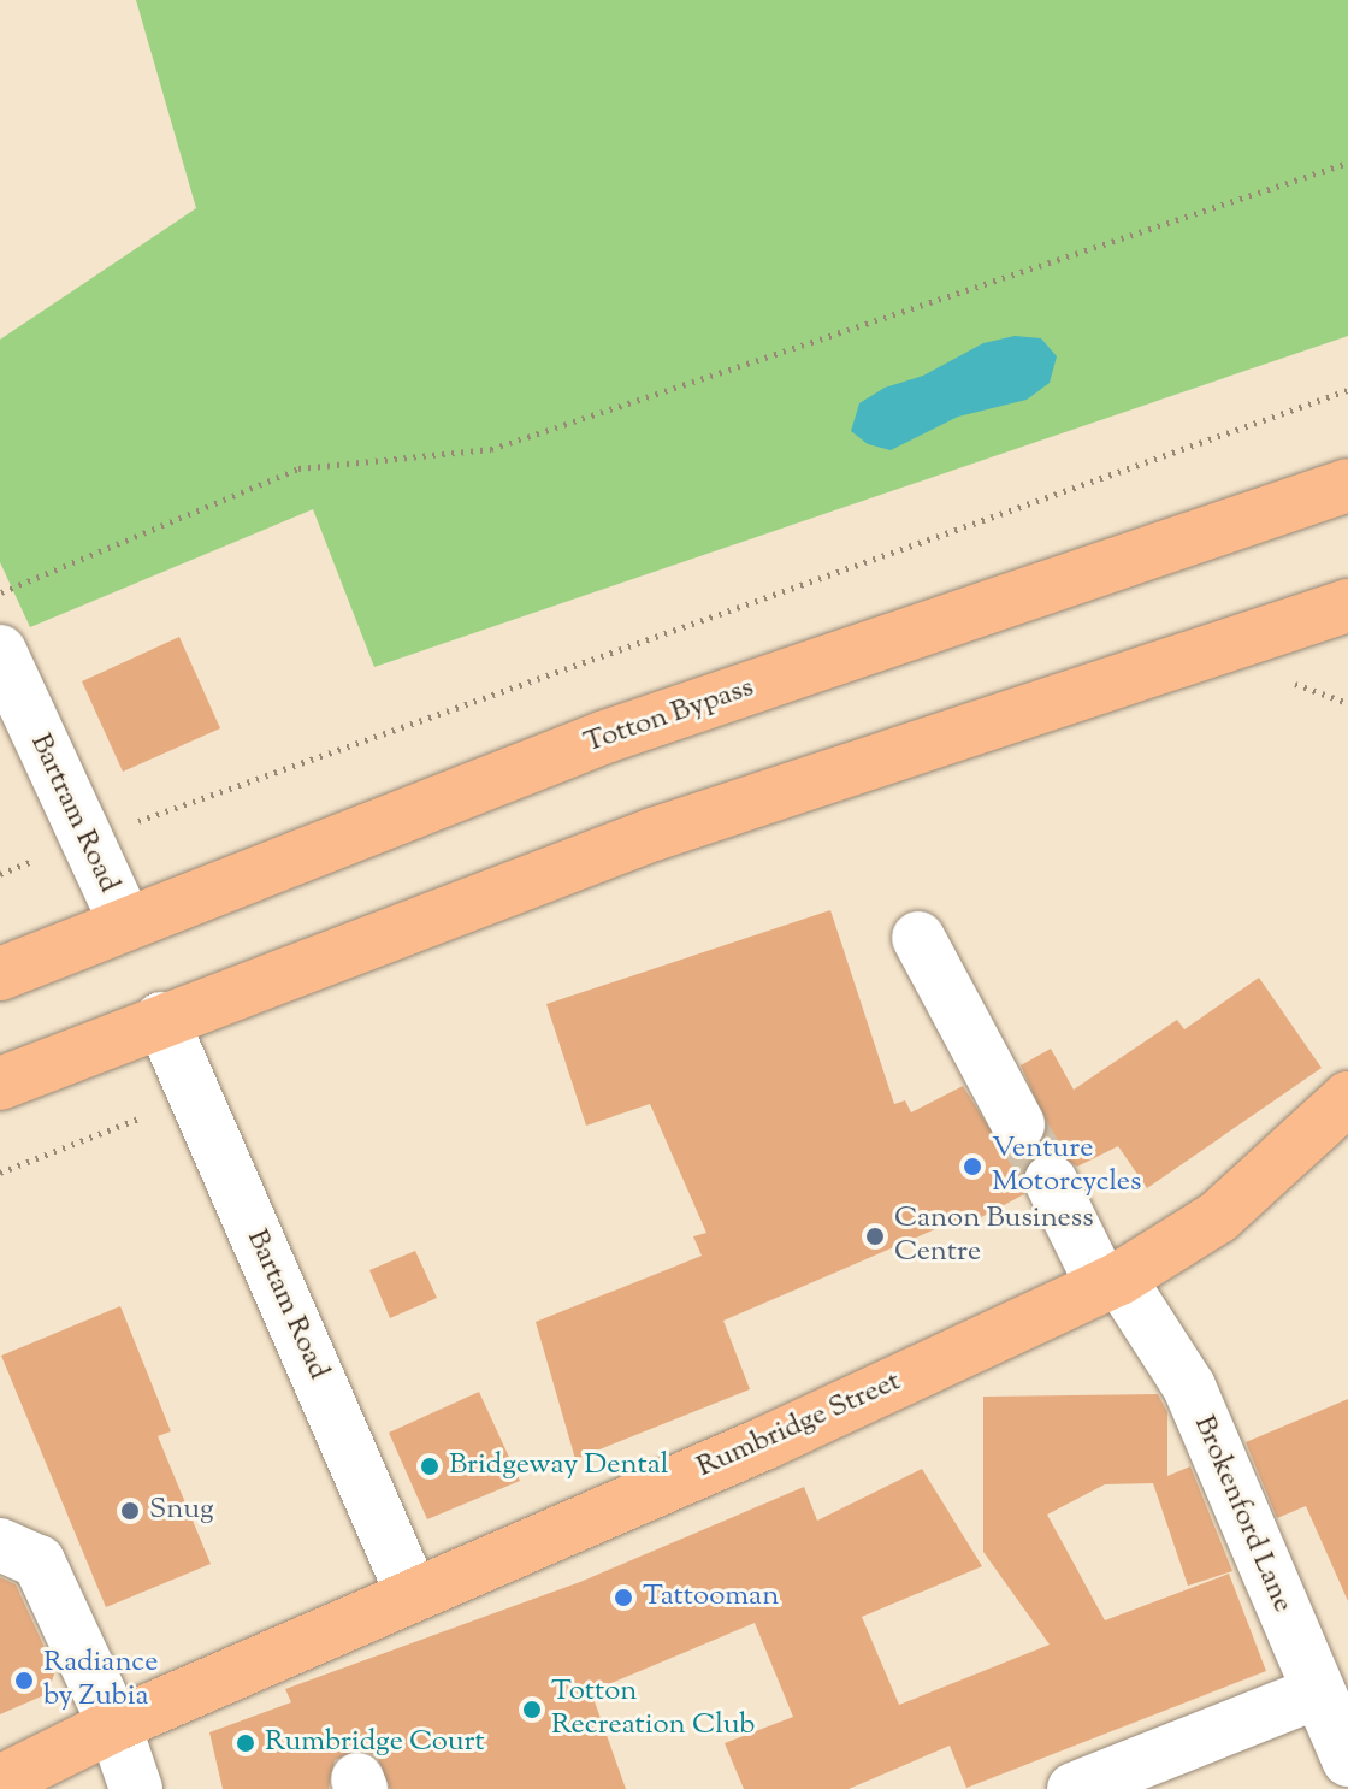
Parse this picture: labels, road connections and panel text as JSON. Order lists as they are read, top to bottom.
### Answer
{
  "streets": {
    "main road": ["Totton Bypass", "Rumbridge Street"],
    "street": ["Bartram Road", "Bartam Road", "Brokenford Lane"]
  },
  "crossings": [
    ["Totton Bypass", "Bartram Road"],
    ["Bartam Road", "Rumbridge Street"],
    ["Rumbridge Street", "Brokenford Lane"]
  ],
  "places": [
    "Venture Motorcycles",
    "Canon Business Centre",
    "Bridgeway Dental",
    "Snug",
    "Tattooman",
    "Radiance by Zubia",
    "Totton Recreation Club",
    "Rumbridge Court"
  ]
}
